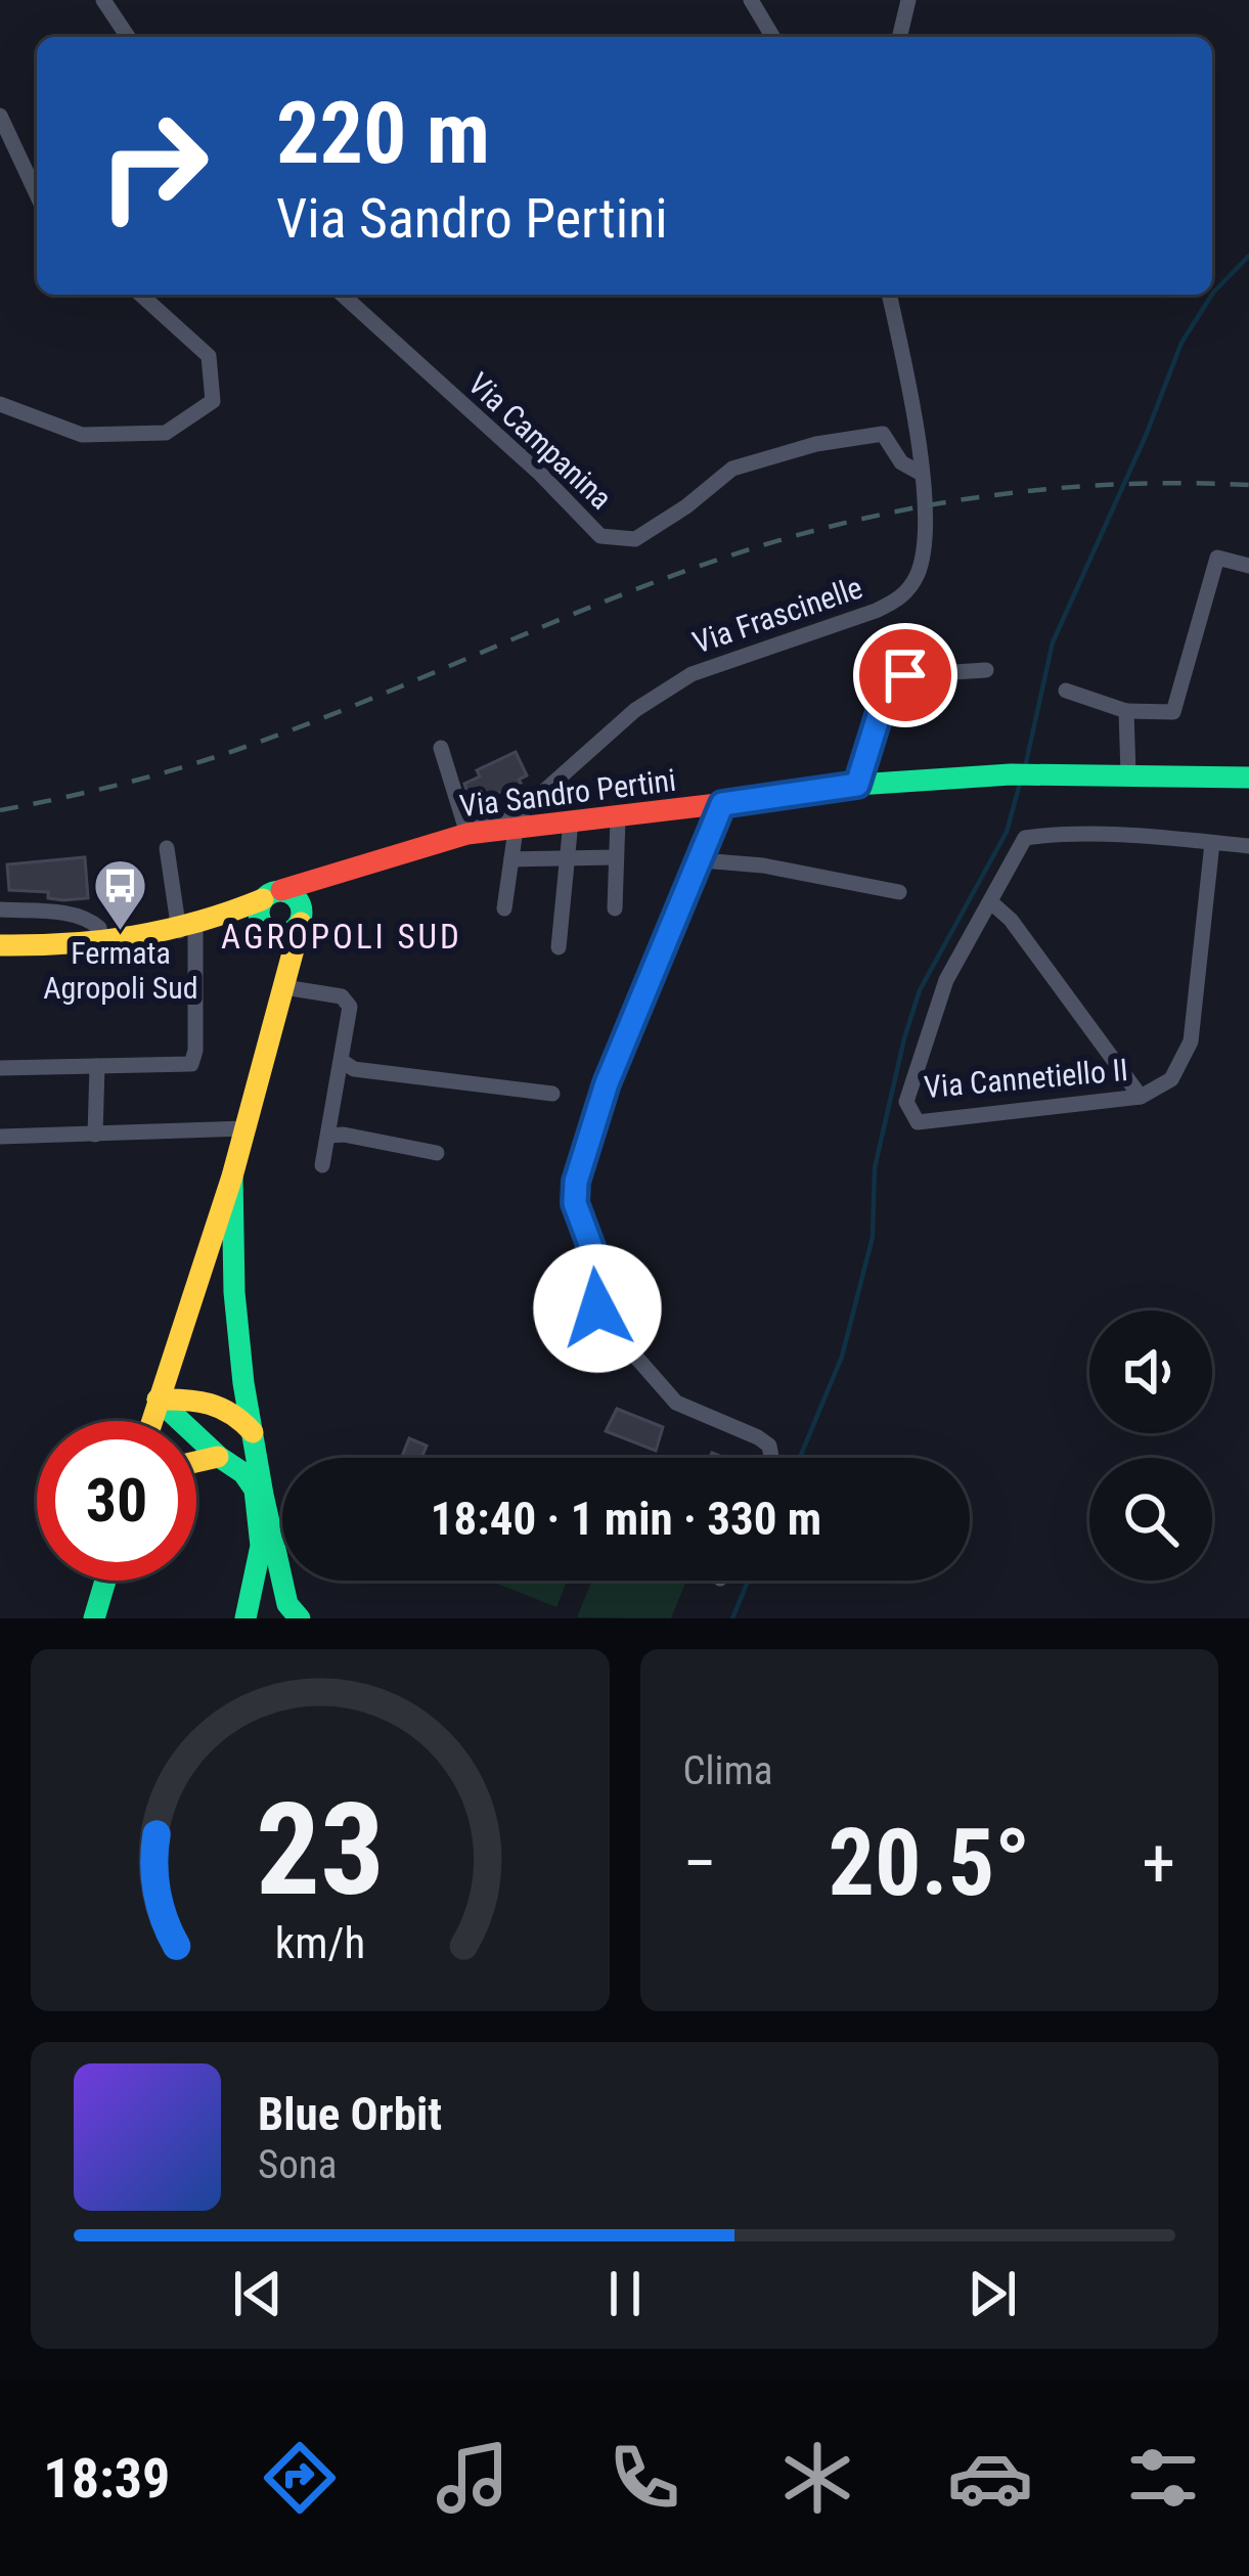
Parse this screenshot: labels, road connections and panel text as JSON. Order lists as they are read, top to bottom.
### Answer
{
  "streets": {
    "main road": ["Via Sandro Pertini"],
    "street": ["Via Campanina", "Via Frascinelle", "Via Cannetiello II"]
  },
  "crossings": [
    ["Via Campanina", "Via Frascinelle"],
    ["Via Frascinelle", "Via Sandro Pertini"]
  ],
  "districts": ["AGROPOLI SUD"],
  "places": {
    "bus stop": ["Fermata Agropoli Sud"]
  },
  "page": {
    "turn": ["220 m", "Via Sandro Pertini"],
    "limit": "30",
    "trip": "18:40 · 1 min · 330 m",
    "tile": "Clima",
    "heat": ["−", "20.5°", "+"],
    "song": ["Blue Orbit", "Sona"],
    "tabs": "18:39",
    "gauge": ["23", "km/h"]
  }
}
